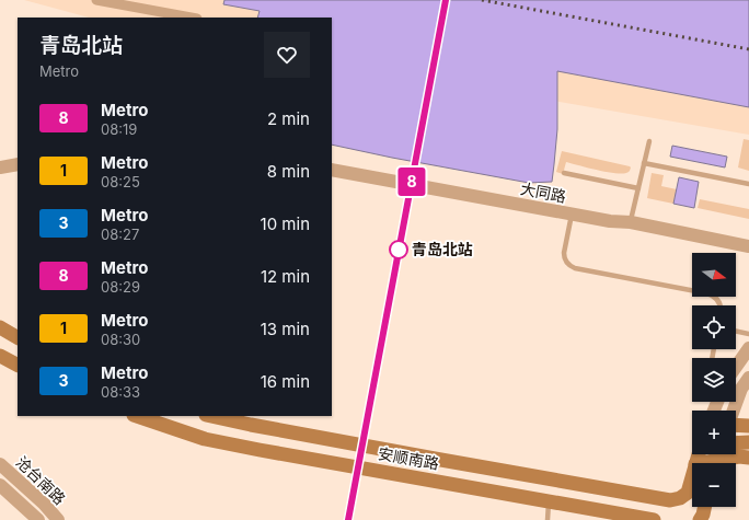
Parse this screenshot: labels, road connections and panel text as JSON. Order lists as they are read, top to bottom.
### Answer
{
  "streets": {
    "main road": ["安顺南路"],
    "street": ["大同路", "沧台南路"]
  },
  "places": ["青岛北站"],
  "lines": ["metro line 8"],
  "north": "right",
  "page": {
    "on_map": "8",
    "heading": ["青岛北站", "Metro"],
    "list": [
      {
        "mark": "8",
        "name": "Metro",
        "note": "08:19",
        "value": "2 min"
      },
      {
        "mark": "1",
        "name": "Metro",
        "note": "08:25",
        "value": "8 min"
      },
      {
        "mark": "3",
        "name": "Metro",
        "note": "08:27",
        "value": "10 min"
      },
      {
        "mark": "8",
        "name": "Metro",
        "note": "08:29",
        "value": "12 min"
      },
      {
        "mark": "1",
        "name": "Metro",
        "note": "08:30",
        "value": "13 min"
      },
      {
        "mark": "3",
        "name": "Metro",
        "note": "08:33",
        "value": "16 min"
      }
    ],
    "map_buttons": ["+", "−"]
  }
}
